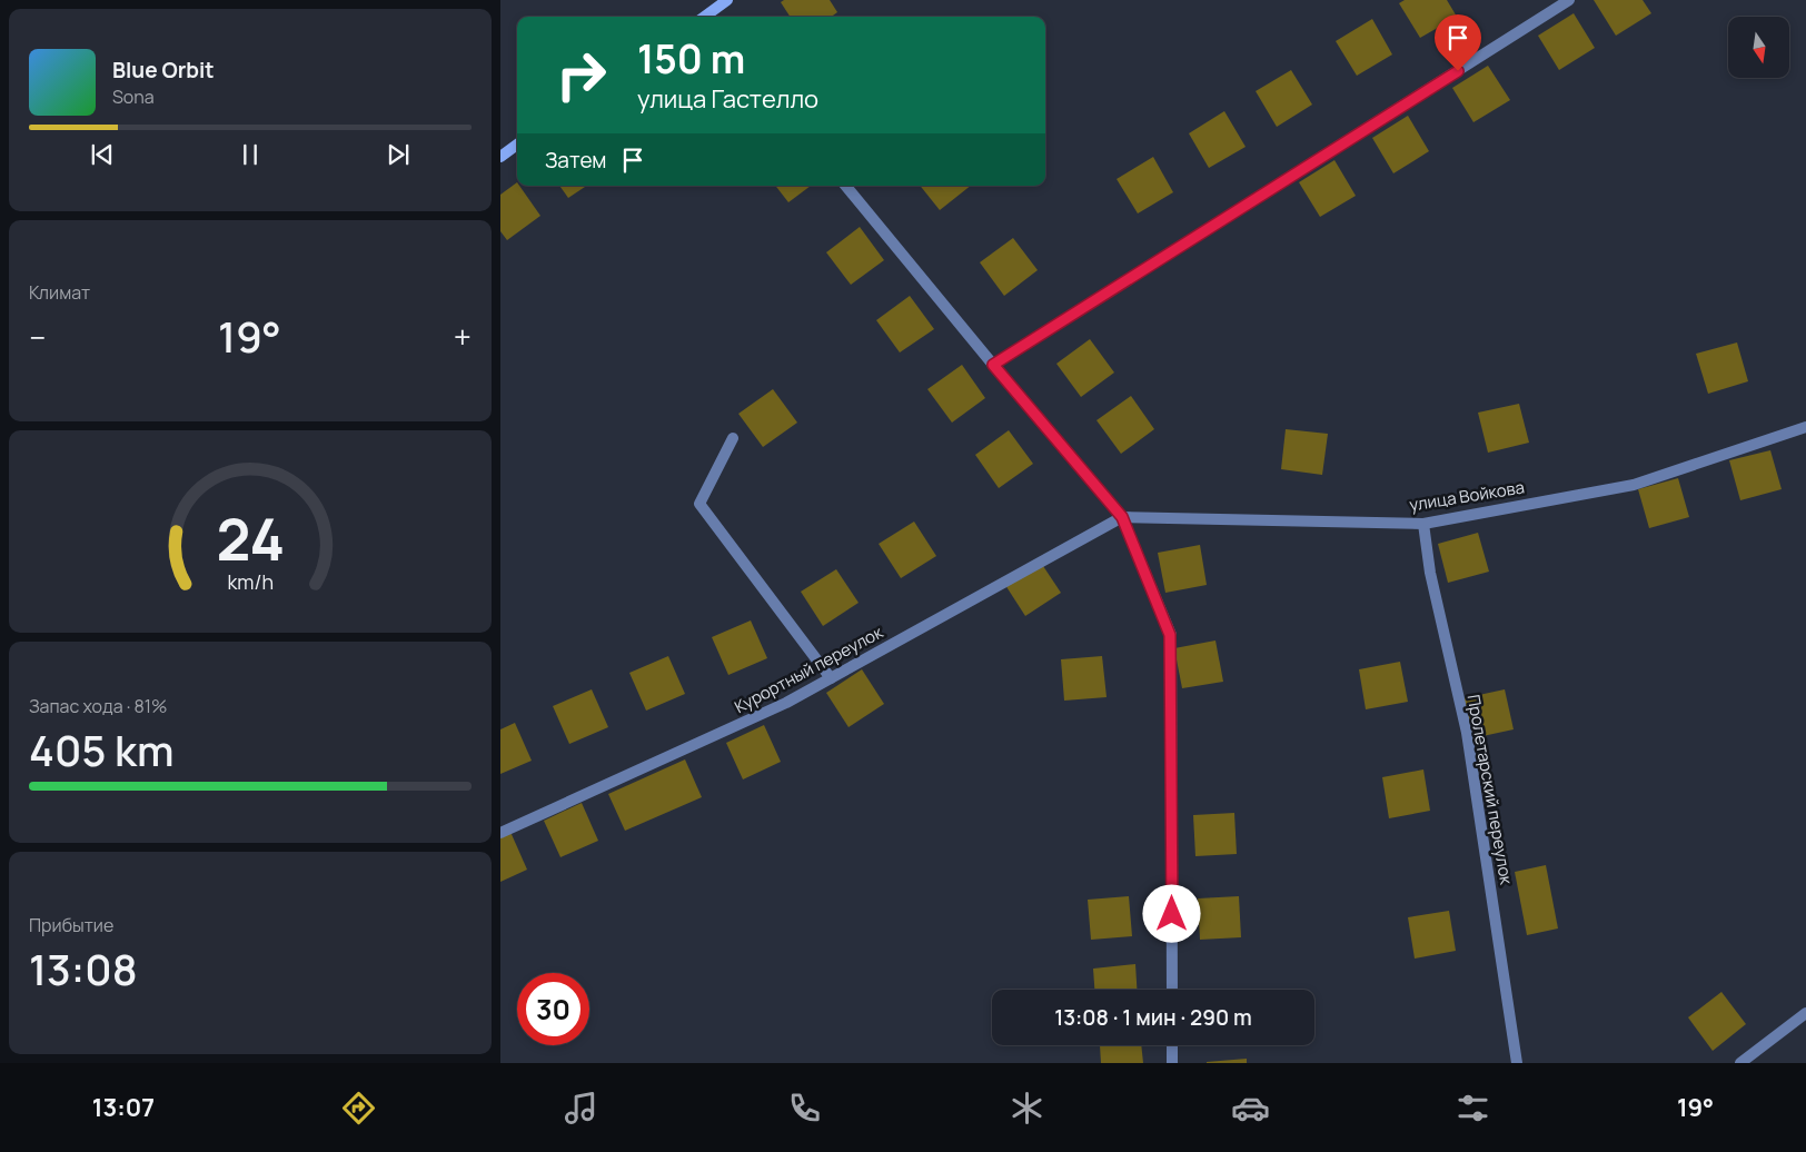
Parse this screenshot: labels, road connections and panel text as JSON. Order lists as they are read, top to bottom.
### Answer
{
  "streets": {
    "street": ["улица Войкова", "Курортный переулок", "Пролетарский переулок"]
  },
  "crossings": [
    ["улица Войкова", "Курортный переулок"],
    ["улица Войкова", "Пролетарский переулок"]
  ],
  "north": "bottom",
  "page": {
    "turn": ["150 m", "улица Гастелло"],
    "song": ["Blue Orbit", "Sona"],
    "then": "Затем",
    "tile": [
      "Климат",
      ["Запас хода · 81%", "405 km"],
      ["Прибытие", "13:08"]
    ],
    "heat": ["−", "19°", "+"],
    "limit": "30",
    "trip": "13:08 · 1 мин · 290 m",
    "tabs": ["13:07", "19°"],
    "gauge": ["24", "km/h"]
  }
}
